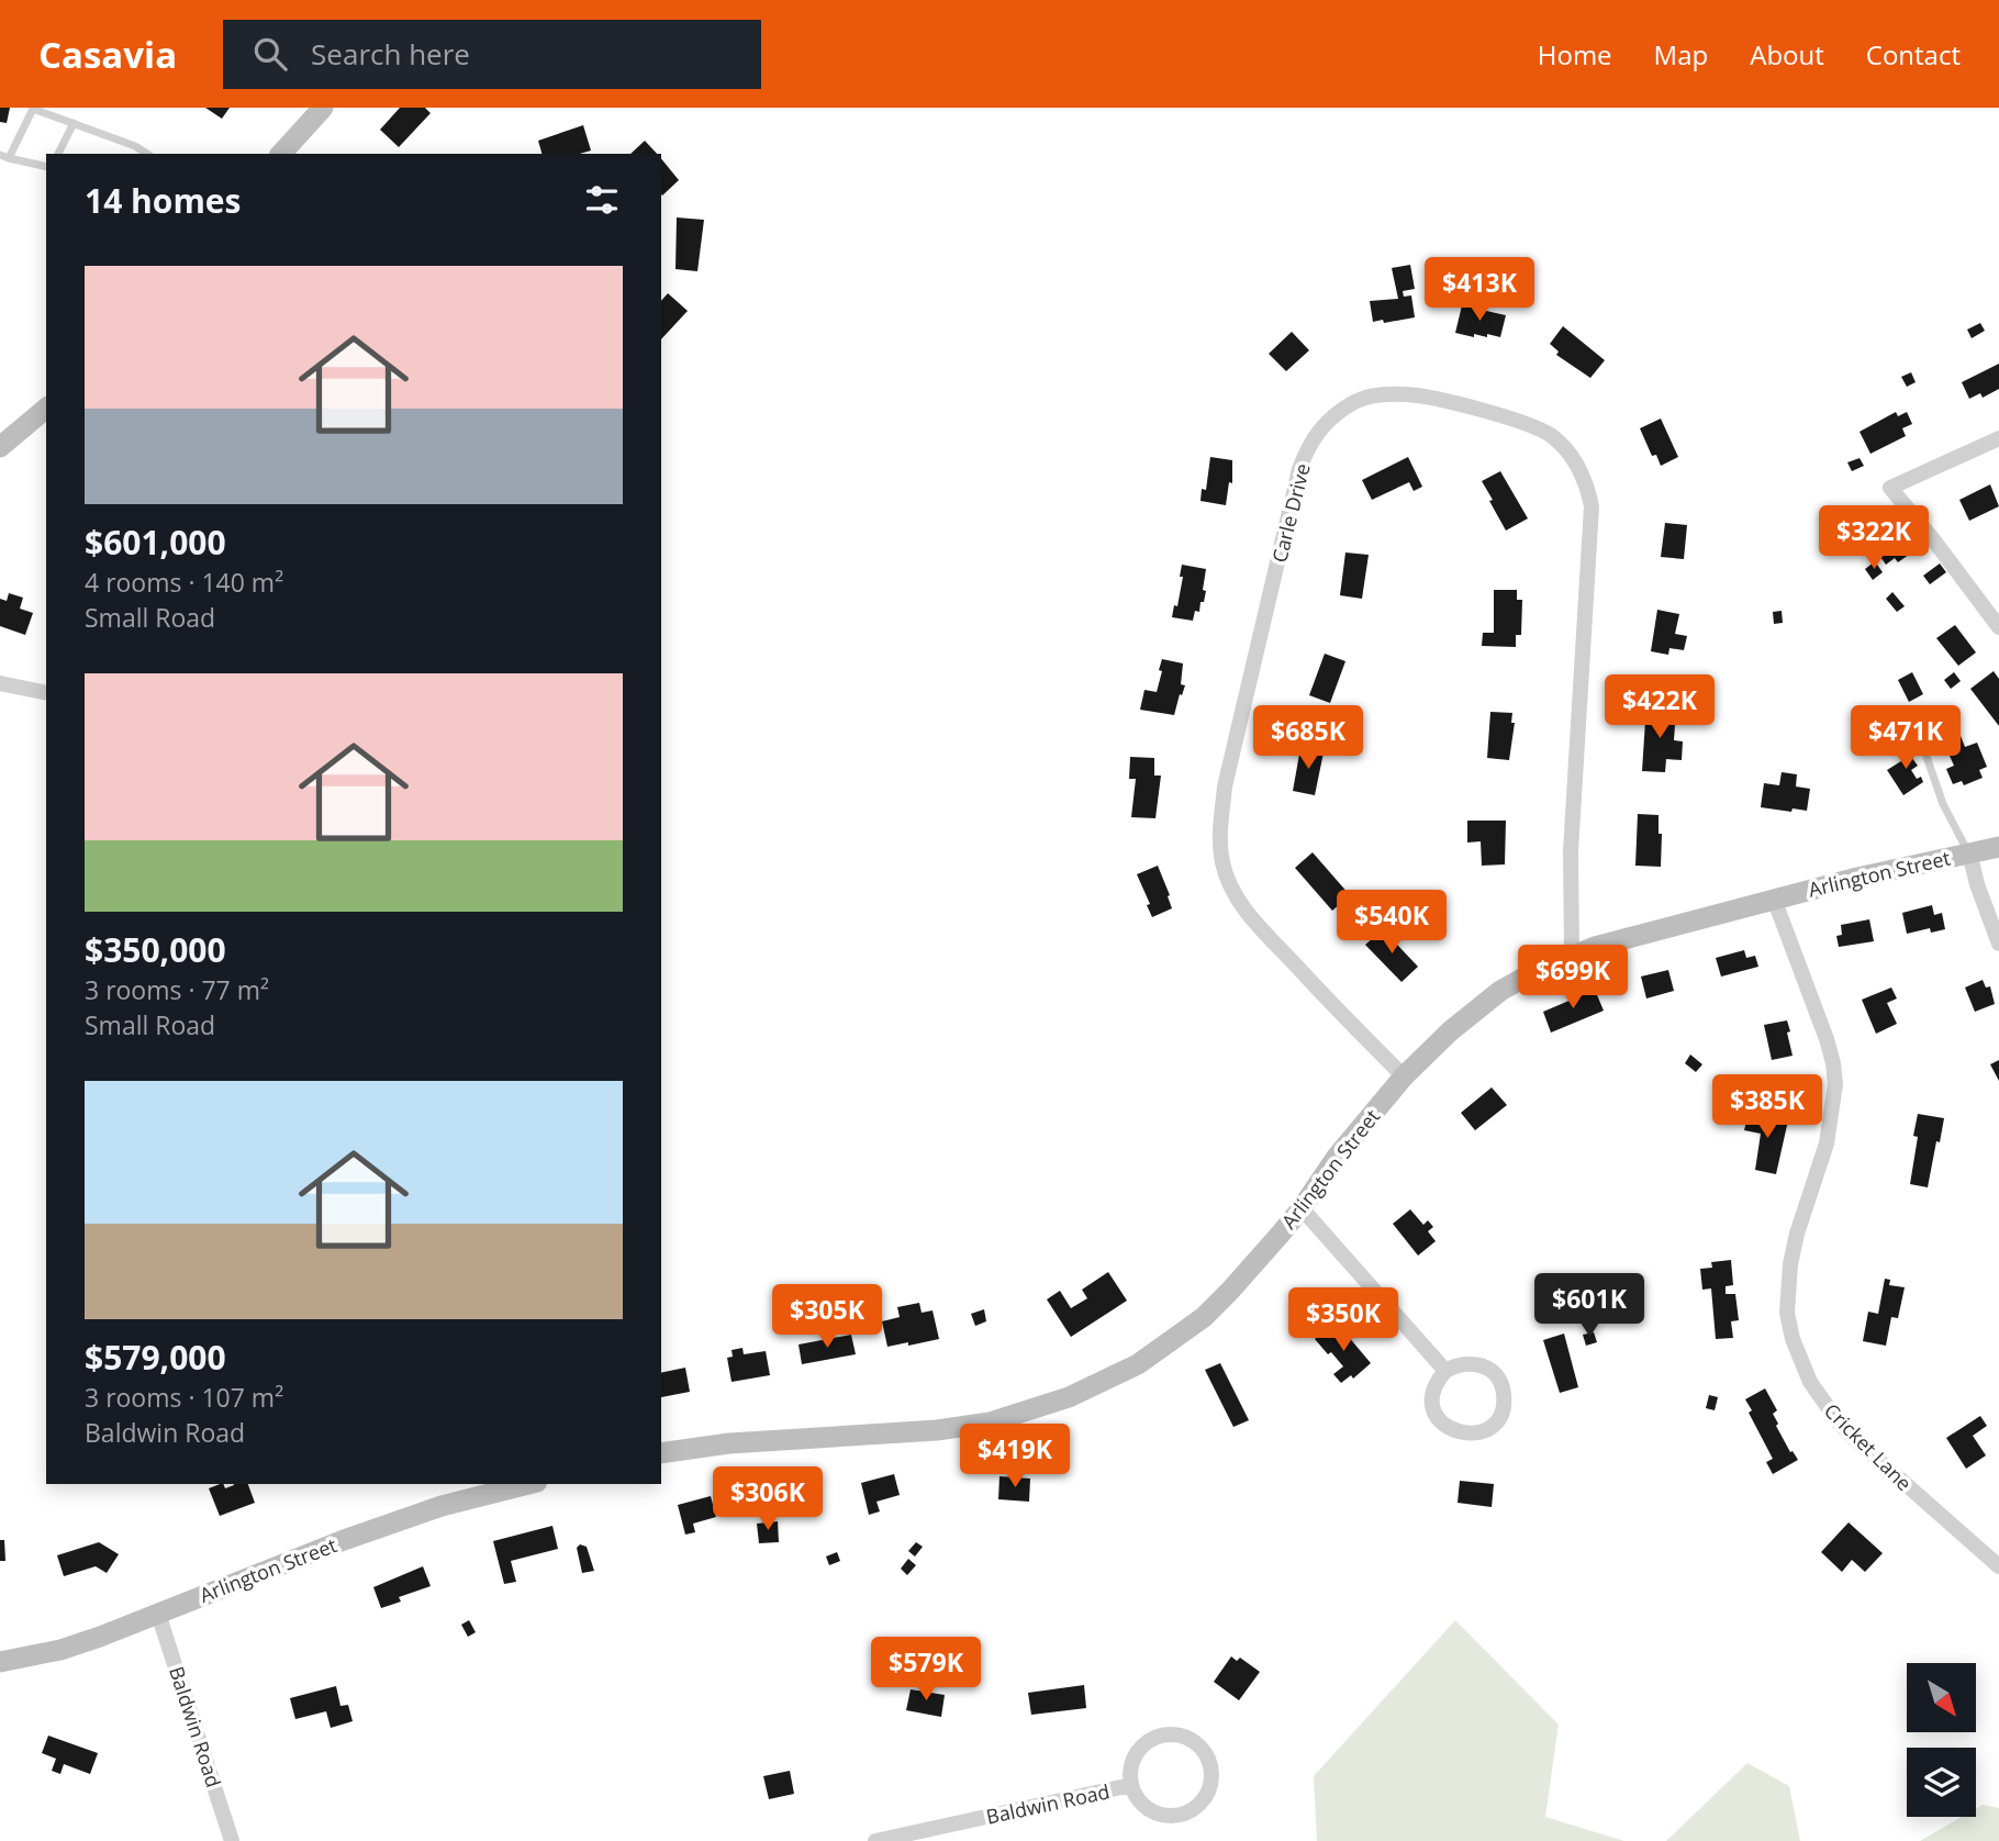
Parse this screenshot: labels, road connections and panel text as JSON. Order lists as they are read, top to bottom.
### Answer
{
  "streets": {
    "street": [
      "Carle Drive",
      "Arlington Street",
      "Cricket Lane",
      "Baldwin Road"
    ]
  },
  "crossings": [
    ["Carle Drive", "Arlington Street"],
    ["Arlington Street", "Cricket Lane"],
    ["Arlington Street", "Baldwin Road"]
  ],
  "north": "bottom right",
  "page": {
    "header": "Casavia",
    "search": "Search here",
    "nav": [
      "Home",
      "Map",
      "About",
      "Contact"
    ],
    "heading": "14 homes",
    "list": [
      {
        "name": "$601,000",
        "note": "4 rooms · 140 m² · Small Road"
      },
      {
        "name": "$350,000",
        "note": "3 rooms · 77 m² · Small Road"
      },
      {
        "name": "$579,000",
        "note": "3 rooms · 107 m² · Baldwin Road"
      }
    ],
    "price": [
      "$413K",
      "$322K",
      "$422K",
      "$685K",
      "$471K",
      "$540K",
      "$699K",
      "$385K",
      "$601K",
      "$305K",
      "$350K",
      "$419K",
      "$306K",
      "$579K"
    ]
  }
}
